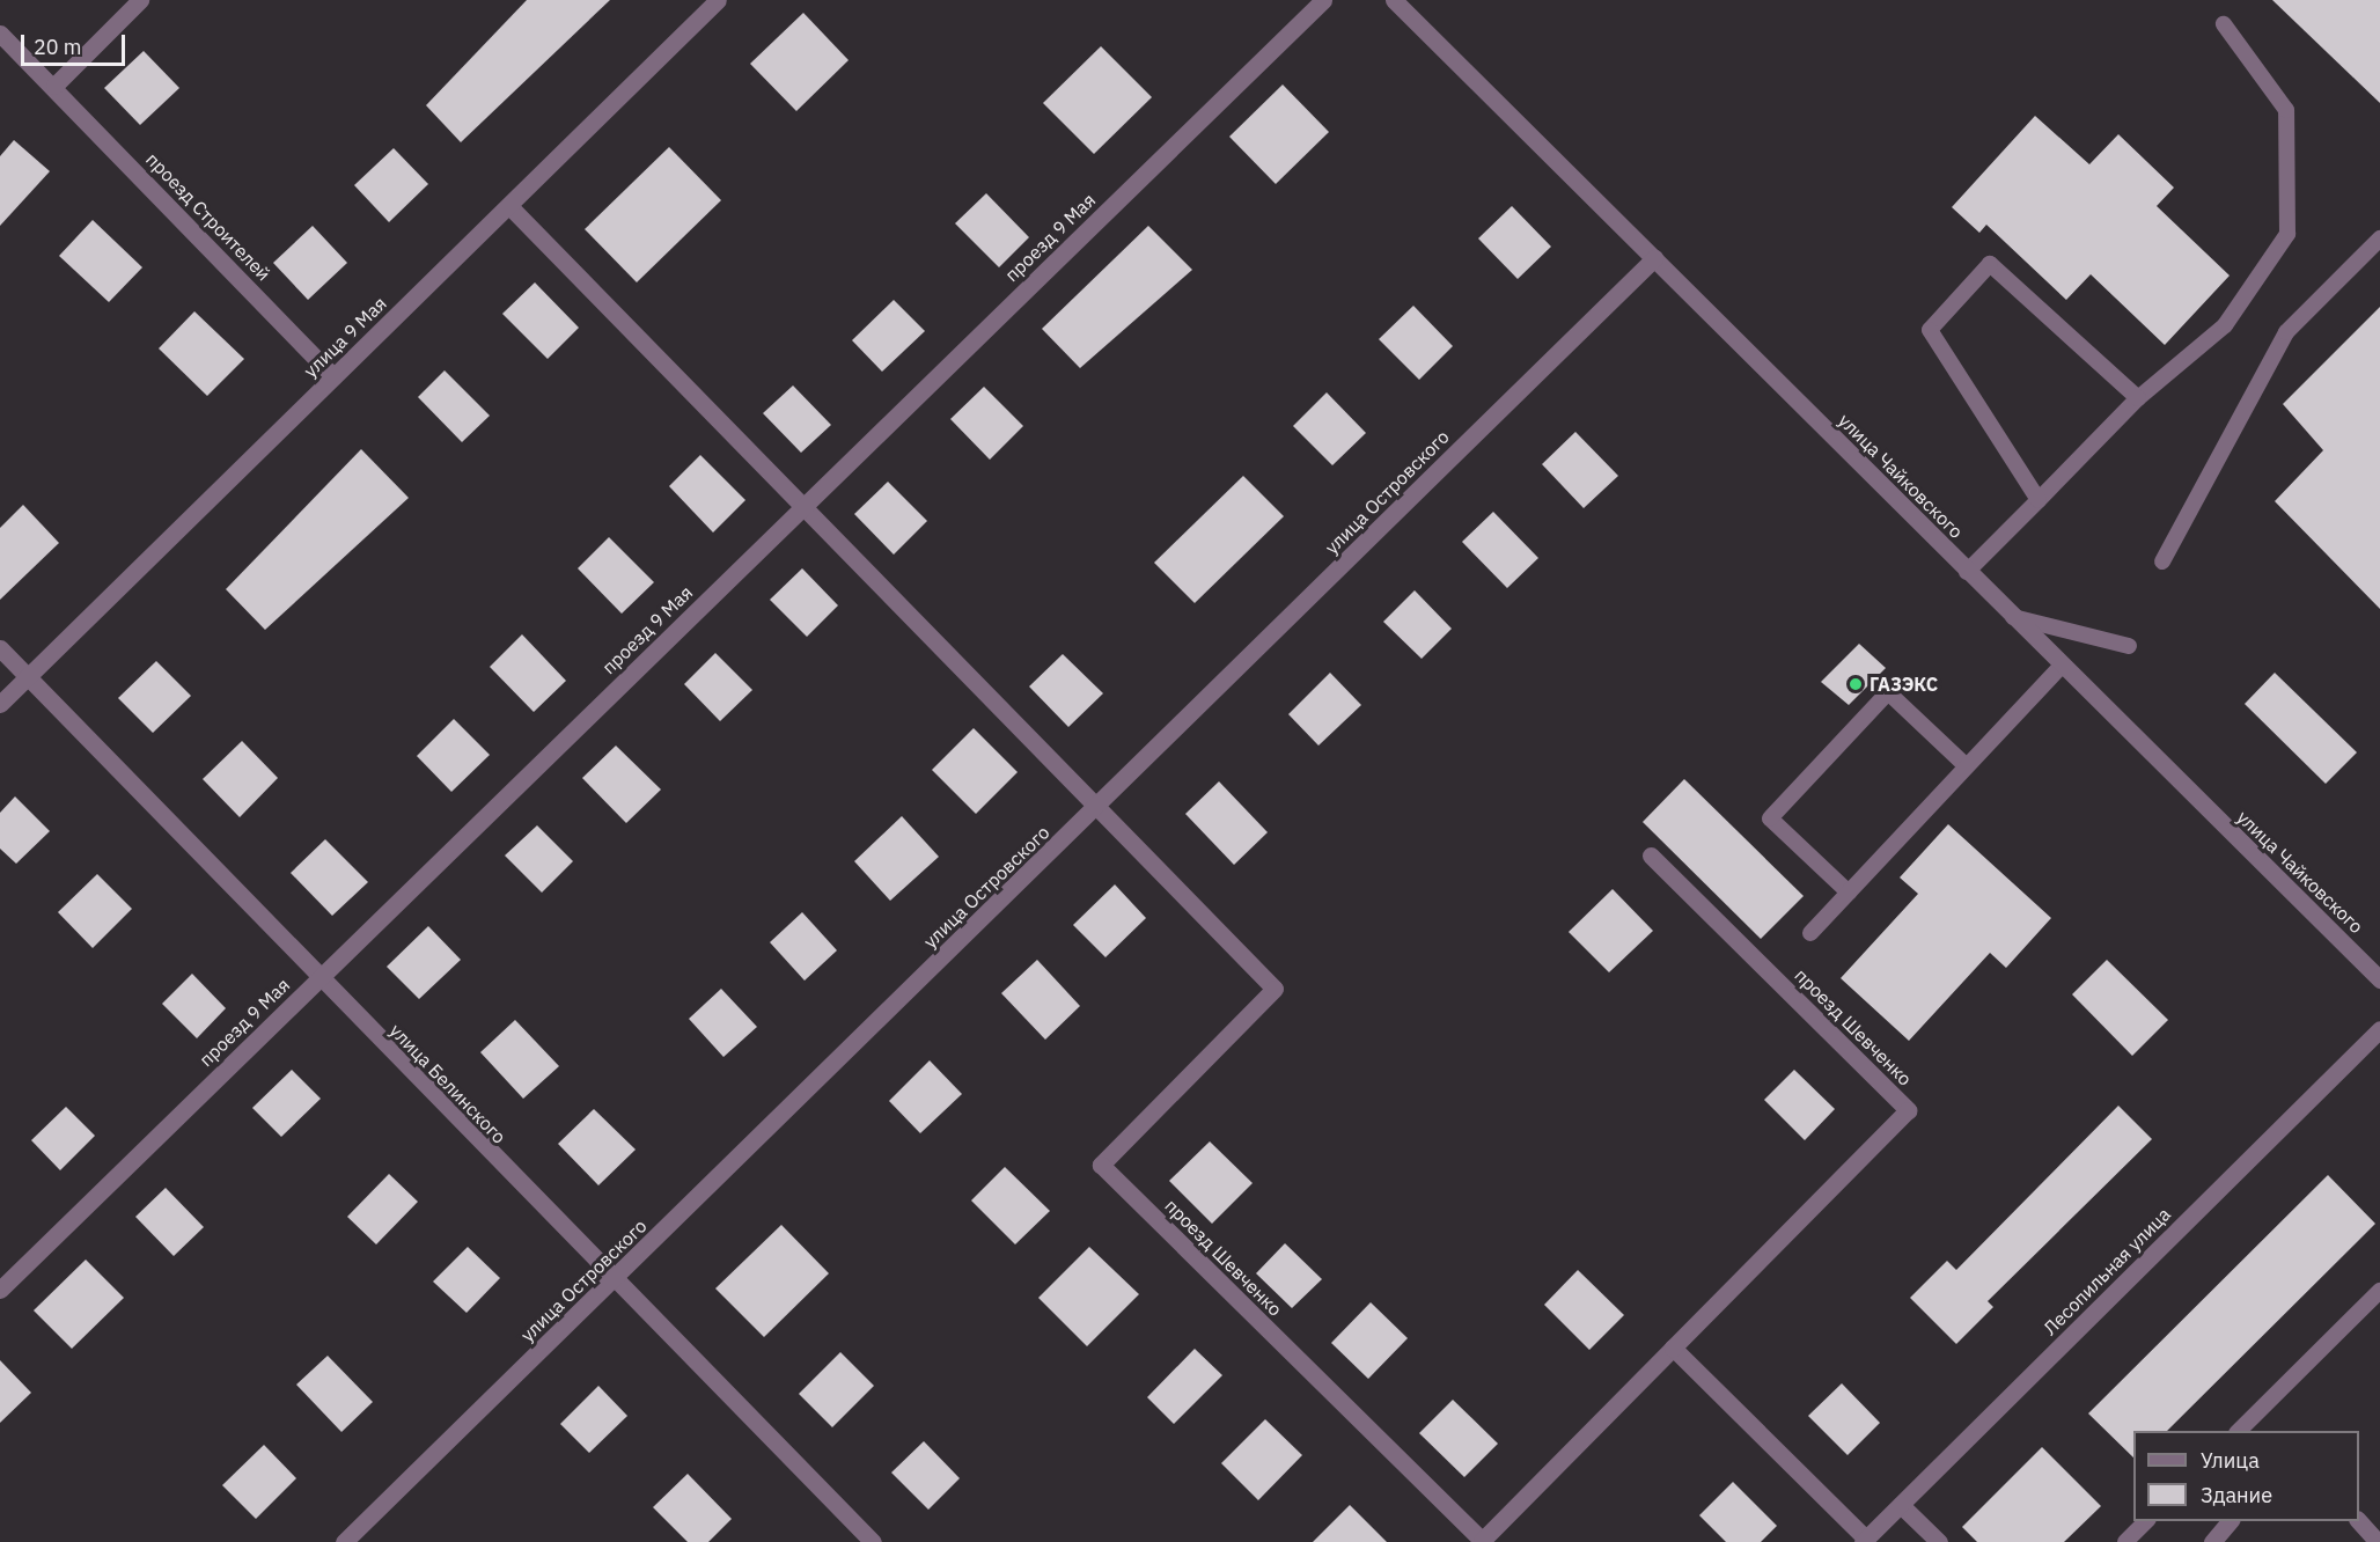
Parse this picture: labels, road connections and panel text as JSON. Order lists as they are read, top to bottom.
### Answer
{
  "streets": {
    "street": [
      "проезд Строителей",
      "проезд 9 Мая",
      "улица 9 Мая",
      "улица Чайковского",
      "улица Островского",
      "проезд Шевченко",
      "улица Белинского",
      "Лесопильная улица"
    ]
  },
  "crossings": [
    ["проезд Строителей", "улица 9 Мая"],
    ["проезд 9 Мая", "улица Белинского"],
    ["улица 9 Мая", "улица Белинского"],
    ["улица Чайковского", "улица Островского"],
    ["улица Островского", "проезд Шевченко"],
    ["улица Островского", "улица Белинского"]
  ],
  "places": ["ГАЗЭКС"],
  "legend": ["Улица", "Здание"],
  "scale_bar": "20 m"
}
